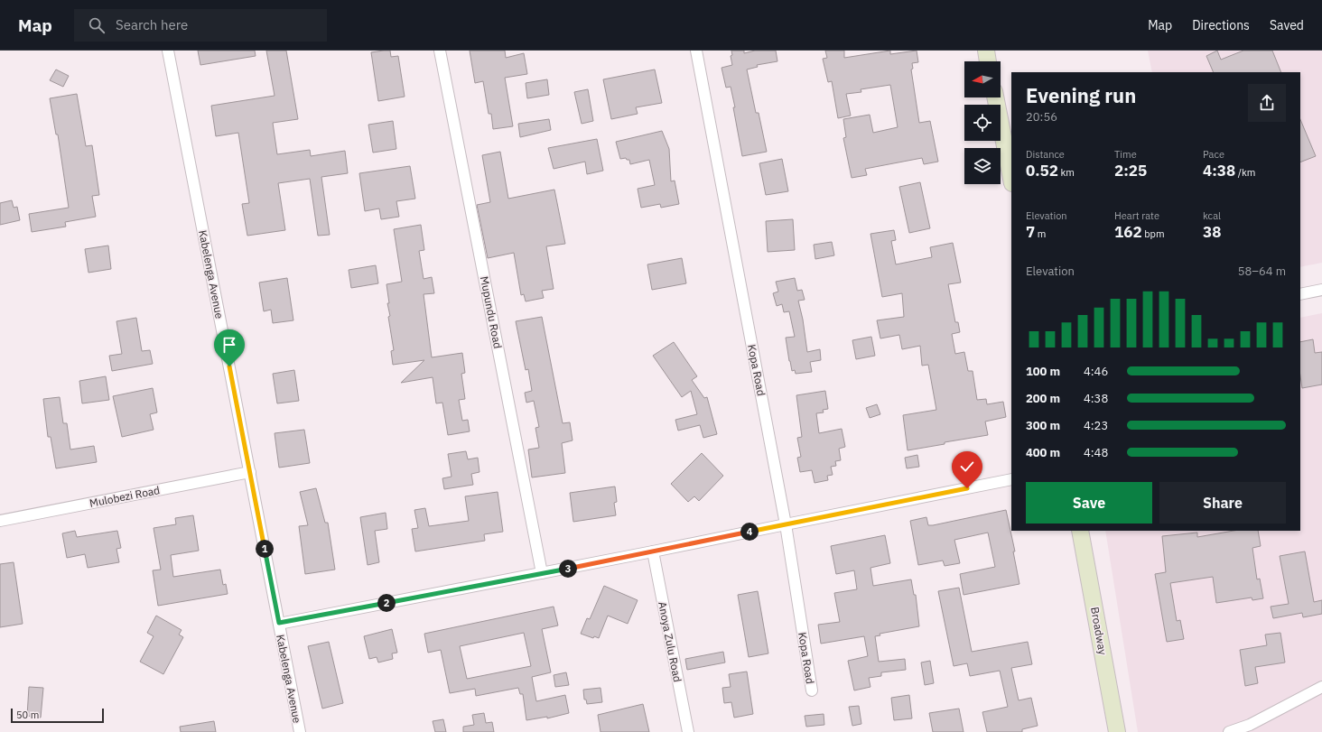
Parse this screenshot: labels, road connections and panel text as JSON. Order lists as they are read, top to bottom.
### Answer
{
  "streets": {
    "main road": ["Broadway"],
    "street": [
      "Kabelenga Avenue",
      "Mupundu Road",
      "Kopa Road",
      "Mulobezi Road",
      "Anoya Zulu Road"
    ]
  },
  "crossings": [
    ["Kabelenga Avenue", "Mulobezi Road"]
  ],
  "scale_bar": "50 m",
  "north": "left",
  "page": {
    "header": "Map",
    "search": "Search here",
    "nav": ["Map", "Directions", "Saved"],
    "heading": ["Evening run", "20:56"],
    "stats": [
      ["Distance", "0.52 km"],
      ["Time", "2:25"],
      ["Pace", "4:38 /km"],
      ["Elevation", "7 m"],
      ["Heart rate", "162 bpm"],
      ["kcal", "38"]
    ],
    "chart": ["Elevation", "58–64 m"],
    "list": [
      {
        "name": "100 m",
        "note": "4:46"
      },
      {
        "name": "200 m",
        "note": "4:38"
      },
      {
        "name": "300 m",
        "note": "4:23"
      },
      {
        "name": "400 m",
        "note": "4:48"
      }
    ],
    "buttons": ["Save", "Share"],
    "pins": [
      "4",
      "1",
      "3",
      "2"
    ],
    "scale": "50 m"
  }
}
